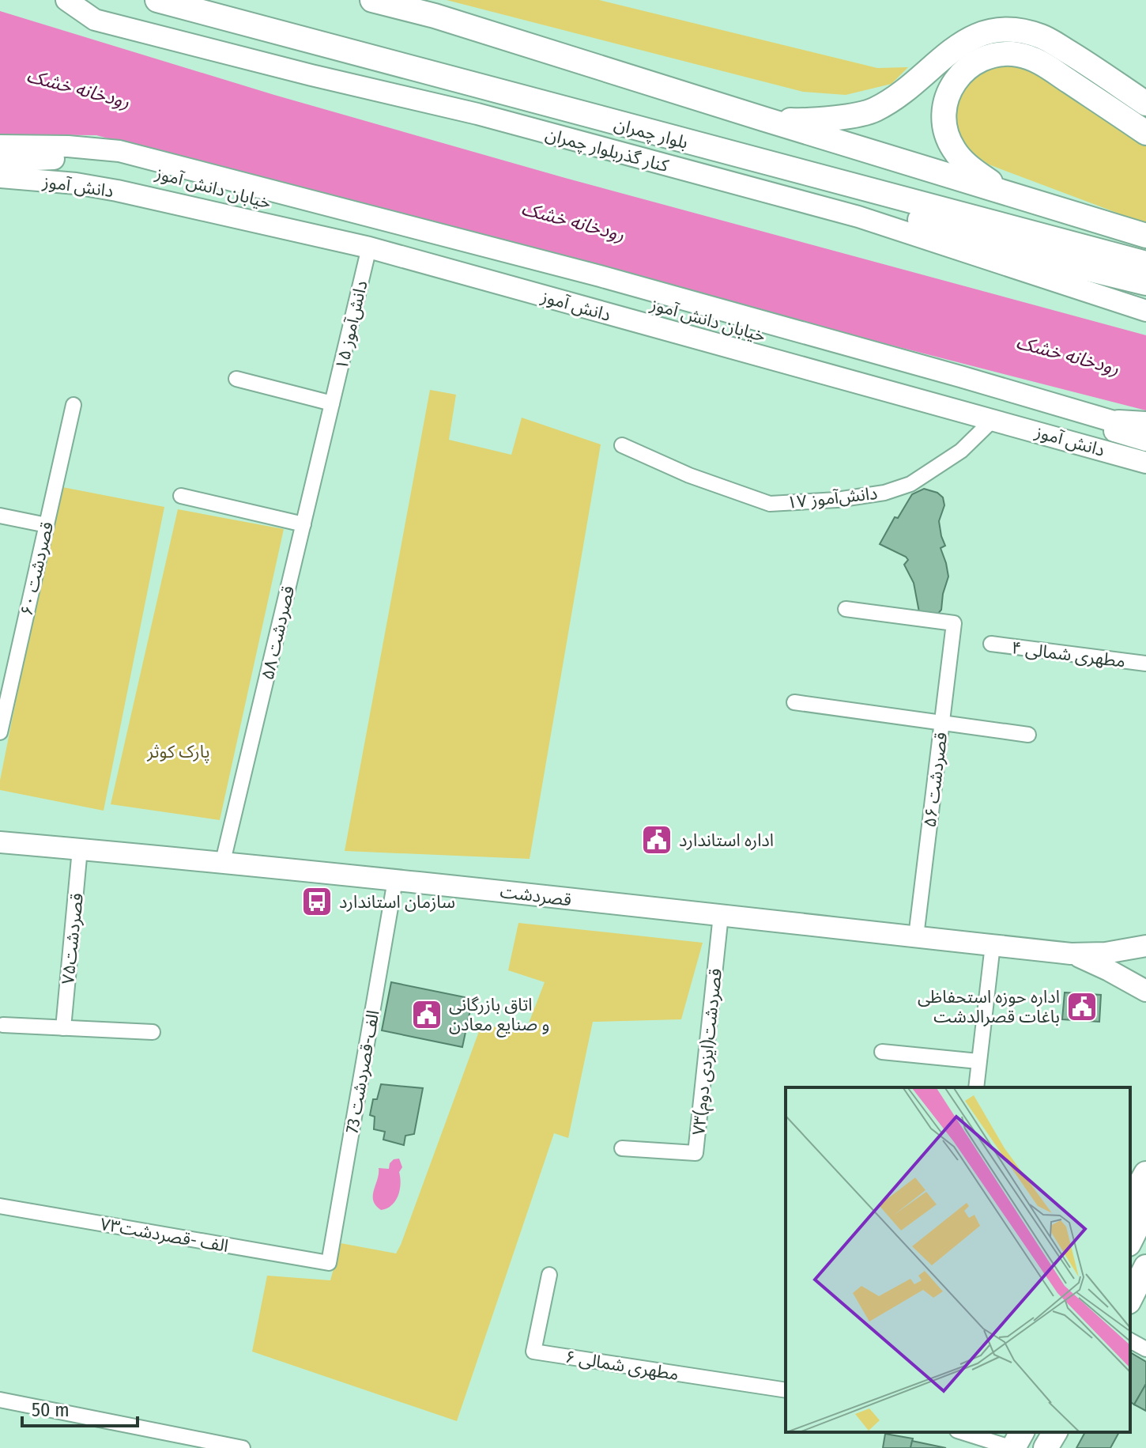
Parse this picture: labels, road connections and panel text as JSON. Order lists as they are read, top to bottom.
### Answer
{
  "streets": {
    "main road": [
      "بلوار چمران",
      "کنار گذربلوار چمران",
      "دانش آموز",
      "خیابان دانش آموز",
      "قصردشت"
    ],
    "street": [
      "دانش‌آموز ۱۵",
      "دانش‌آموز ۱۷",
      "۶۰ قصردشت",
      "قصردشت ۵۸",
      "۴ مطهری شمالی",
      "۵۶ قصردشت",
      "قصردشت۷۵",
      "۷۳قصردشت(ایزدی دوم)",
      "73 الف-قصردشت",
      "الف -قصردشت۷۳",
      "۶ مطهری شمالی"
    ]
  },
  "crossings": [
    ["دانش آموز", "خیابان دانش آموز"],
    ["دانش آموز", "دانش‌آموز ۱۵"],
    ["دانش آموز", "دانش‌آموز ۱۷"],
    ["دانش‌آموز ۱۵", "قصردشت ۵۸"],
    ["قصردشت ۵۸", "قصردشت"],
    ["۵۶ قصردشت", "قصردشت"],
    ["قصردشت", "قصردشت۷۵"],
    ["قصردشت", "۷۳قصردشت(ایزدی دوم)"],
    ["قصردشت", "73 الف-قصردشت"],
    ["73 الف-قصردشت", "الف -قصردشت۷۳"]
  ],
  "water": ["رودخانه خشک"],
  "parks": ["پارک کوثر"],
  "places": {
    "public building": ["اداره استاندارد", "اداره حوزه استحفاظی باغات قصرالدشت", "اتاق بازرگانی و صنایع معادن"],
    "bus stop": ["سازمان استاندارد"]
  },
  "scale_bar": "50 m"
}
